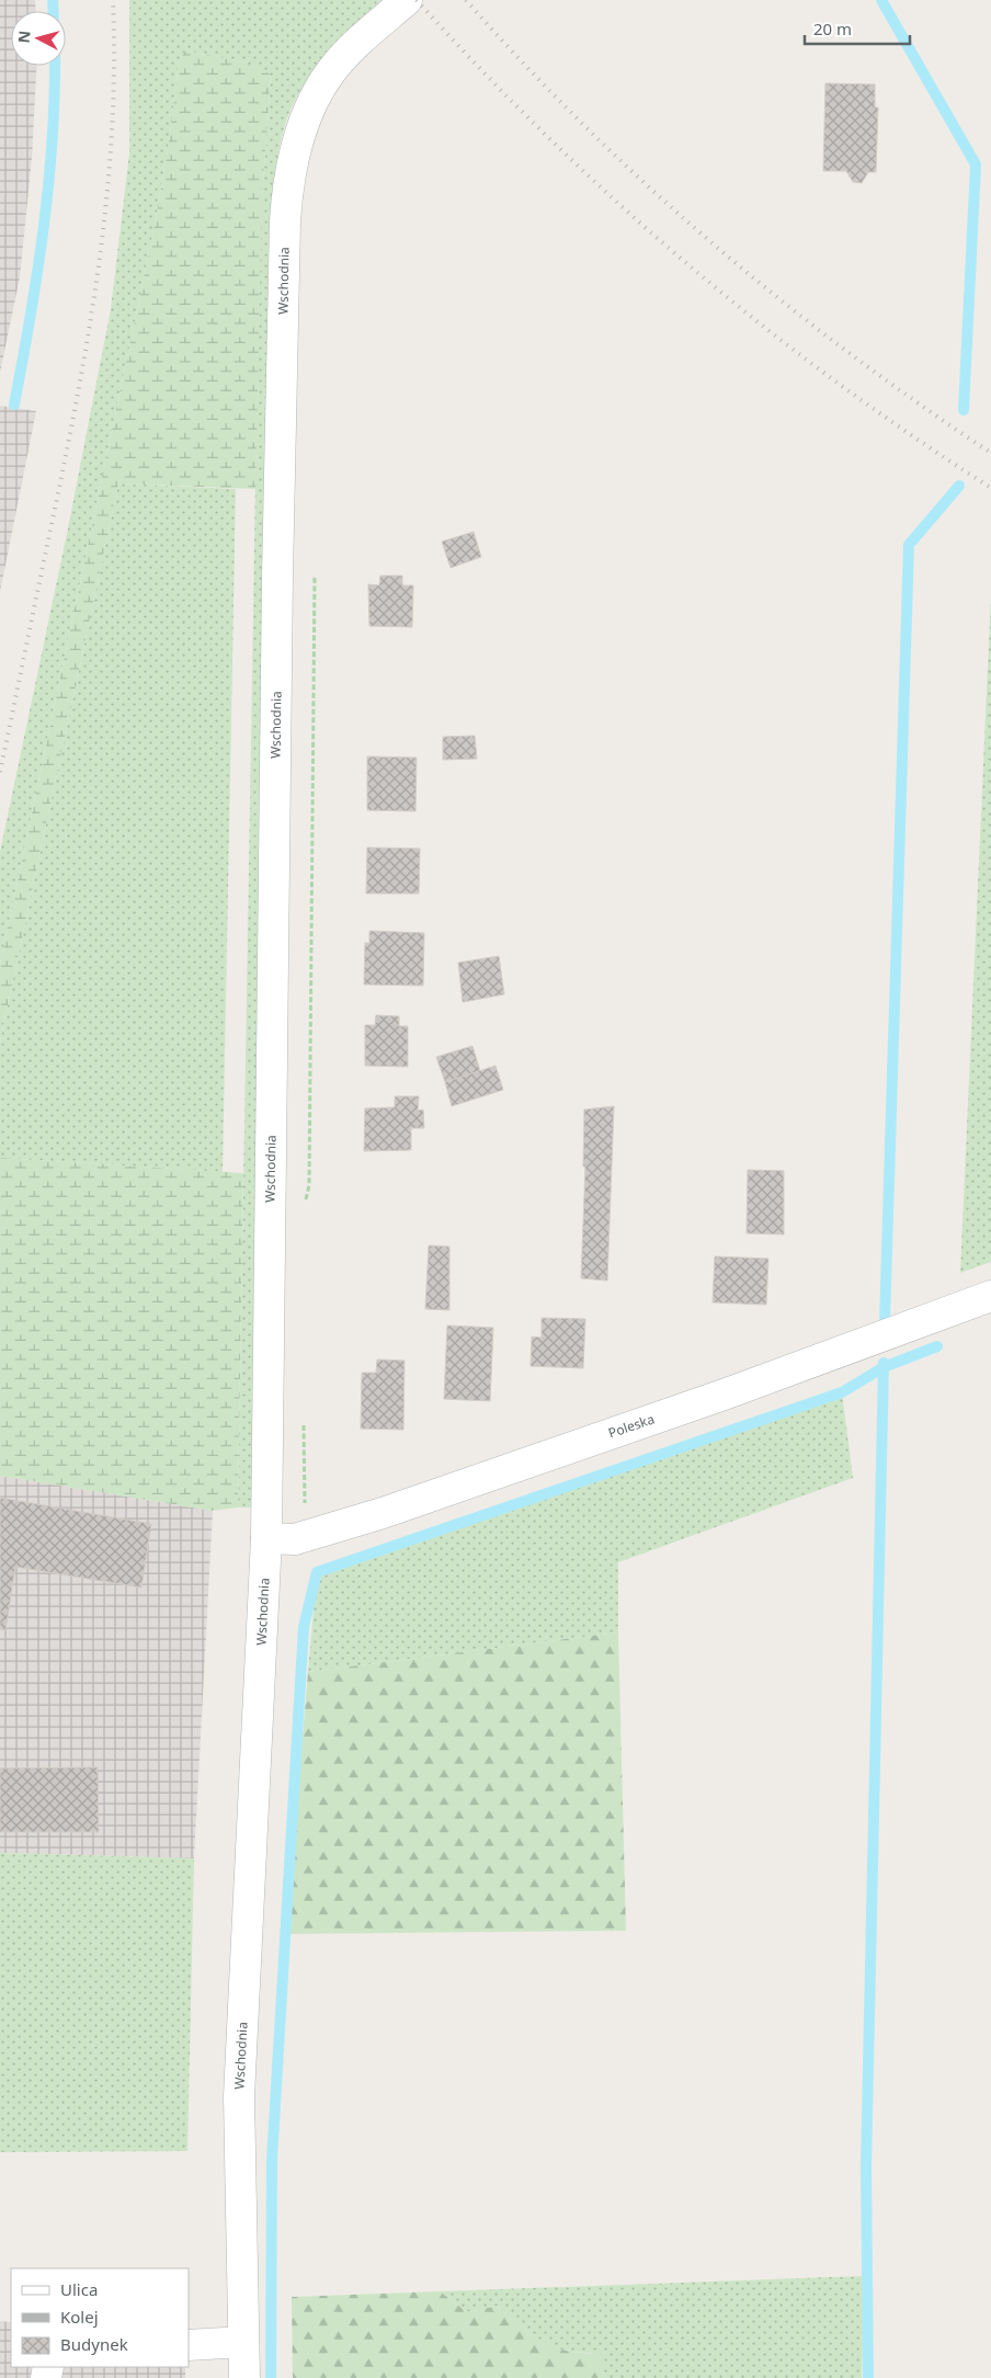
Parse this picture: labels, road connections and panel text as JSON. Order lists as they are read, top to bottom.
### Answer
{
  "streets": {
    "street": ["Wschodnia", "Poleska"]
  },
  "crossings": [
    ["Wschodnia", "Poleska"]
  ],
  "legend": ["Ulica", "Kolej", "Budynek"],
  "scale_bar": "20 m",
  "north": "left"
}
